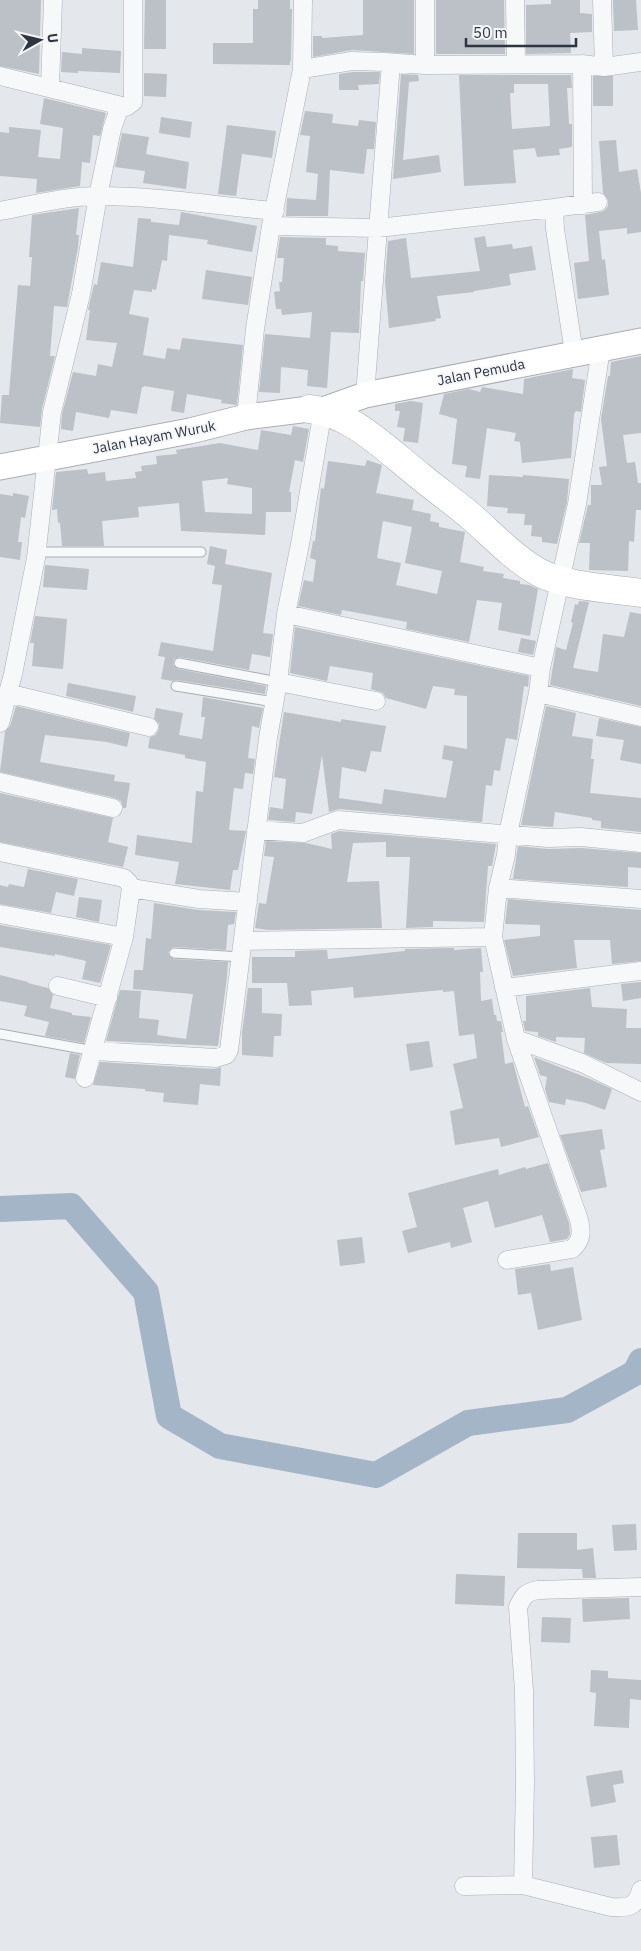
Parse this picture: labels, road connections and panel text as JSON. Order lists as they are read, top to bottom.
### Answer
{
  "streets": {
    "street": ["Jalan Pemuda", "Jalan Hayam Wuruk"]
  },
  "crossings": [
    ["Jalan Pemuda", "Jalan Hayam Wuruk"]
  ],
  "scale_bar": "50 m",
  "north": "right"
}
